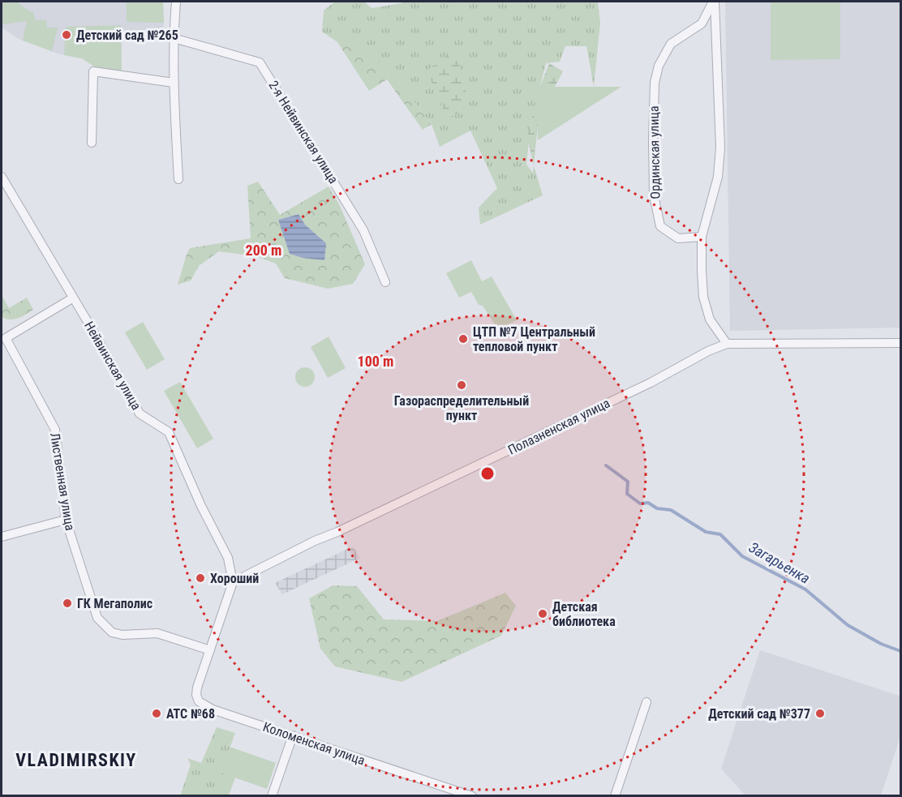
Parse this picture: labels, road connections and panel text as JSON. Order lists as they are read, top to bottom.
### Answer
{
  "streets": {
    "street": [
      "2-я Нейвинская улица",
      "Ординская улица",
      "Нейвинская улица",
      "Полазненская улица",
      "Лиственная улица",
      "Коломенская улица"
    ]
  },
  "crossings": [
    ["Нейвинская улица", "Полазненская улица"],
    ["Нейвинская улица", "Лиственная улица"],
    ["Нейвинская улица", "Коломенская улица"]
  ],
  "districts": ["VLADIMIRSKIY"],
  "water": ["Загарьенка"],
  "places": [
    "Детский сад №265",
    "ЦТП №7 Центральный тепловой пункт",
    "Газораспределительный пункт",
    "Хороший",
    "ГК Мегаполис",
    "Детская библиотека",
    "АТС №68",
    "Детский сад №377"
  ],
  "rings": ["200 m", "100 m"]
}
